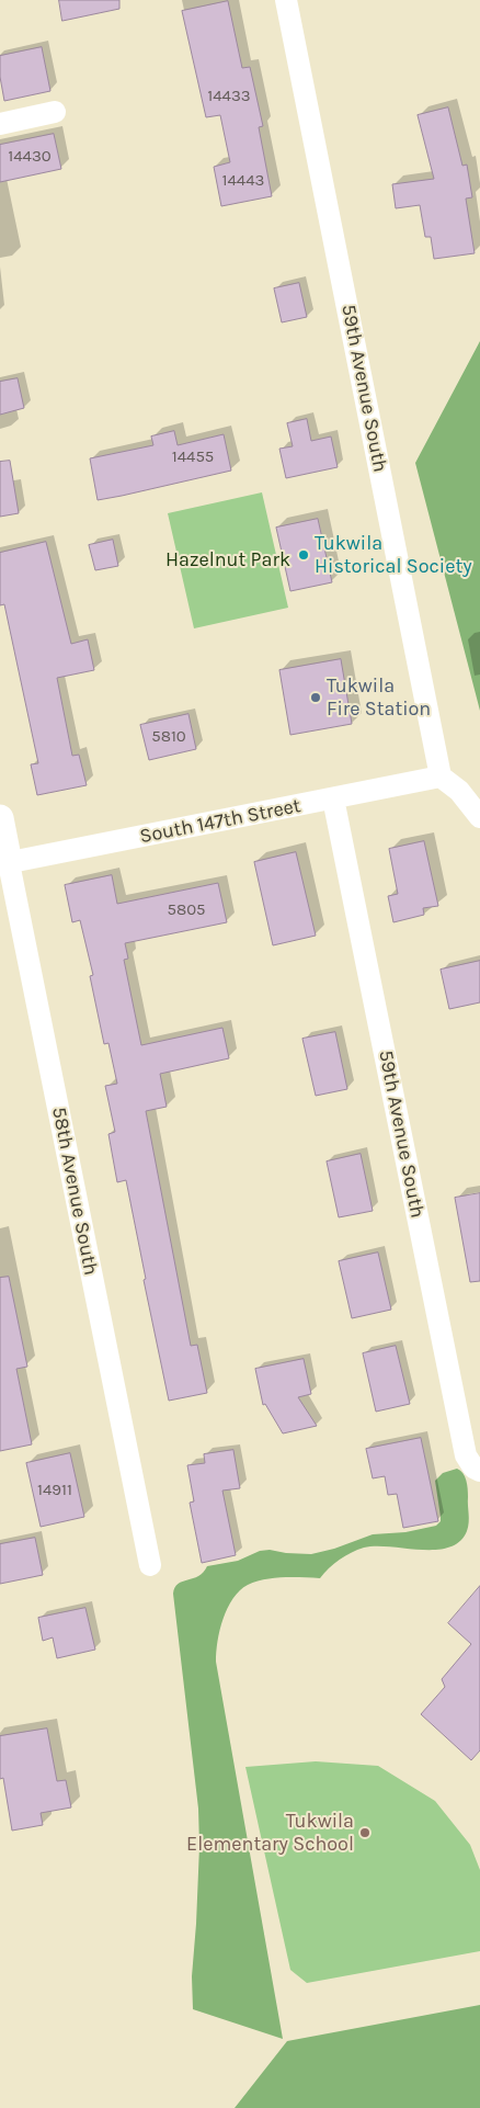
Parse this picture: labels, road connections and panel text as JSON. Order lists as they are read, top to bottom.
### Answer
{
  "streets": {
    "street": ["59th Avenue South", "South 147th Street", "58th Avenue South"]
  },
  "crossings": [
    ["59th Avenue South", "South 147th Street"],
    ["South 147th Street", "58th Avenue South"]
  ],
  "parks": ["Hazelnut Park"],
  "places": ["Tukwila Historical Society", "Tukwila Fire Station", "Tukwila Elementary School"],
  "house_numbers": [
    "14433",
    "14430",
    "14443",
    "14455",
    "5810",
    "5805",
    "14911"
  ]
}
